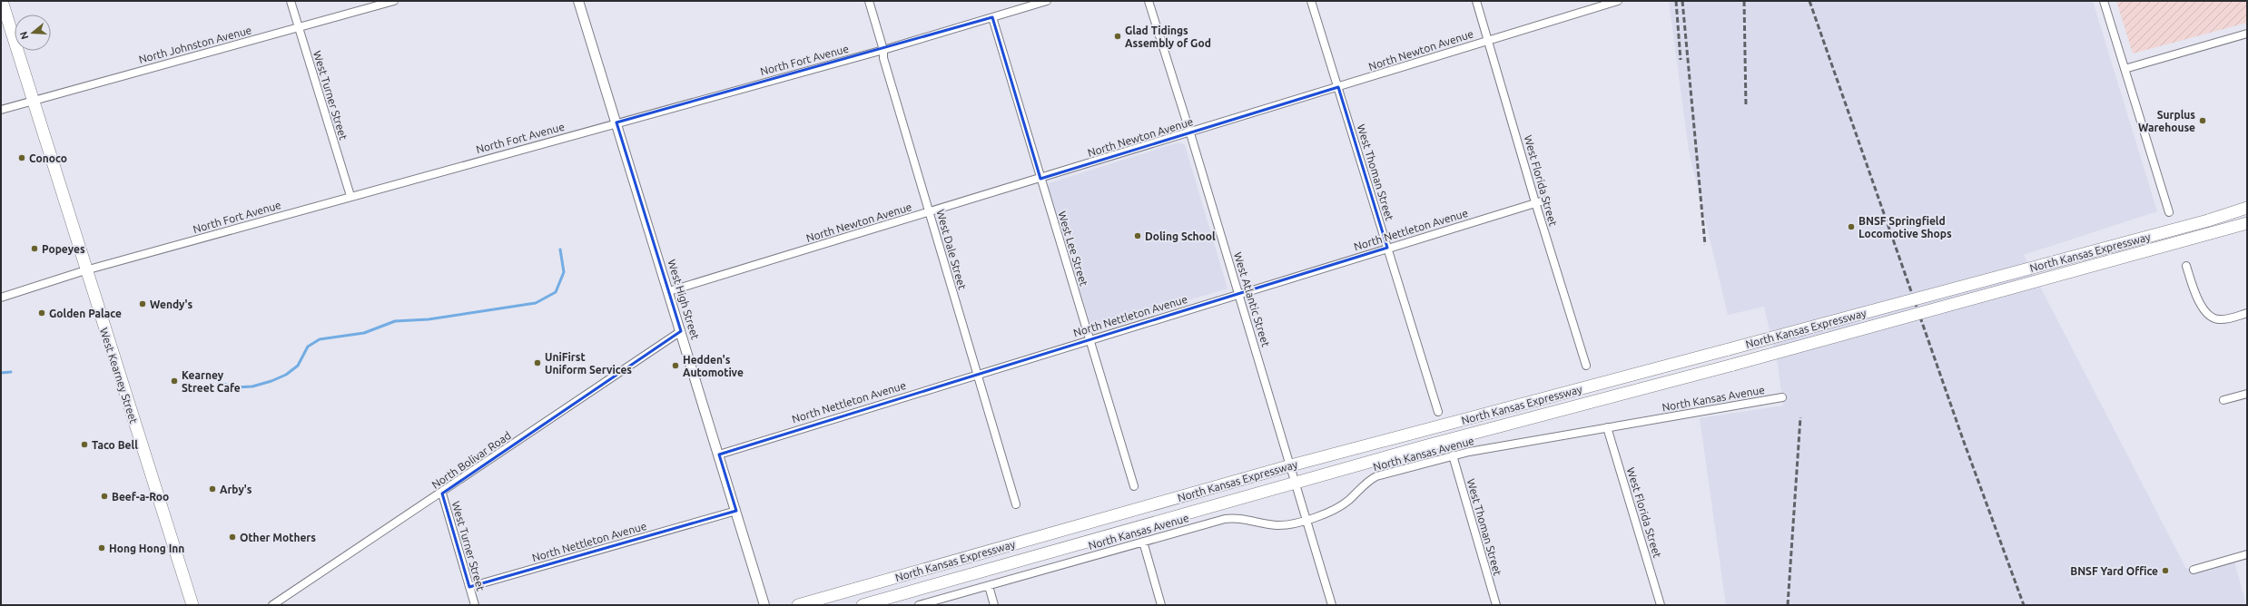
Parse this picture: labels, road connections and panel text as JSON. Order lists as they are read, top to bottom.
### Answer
{
  "streets": {
    "main road": ["North Kansas Expressway", "West Kearney Street"],
    "street": [
      "North Johnston Avenue",
      "North Newton Avenue",
      "North Fort Avenue",
      "West Turner Street",
      "West Thoman Street",
      "West Florida Street",
      "North Nettleton Avenue",
      "West Lee Street",
      "West Dale Street",
      "West High Street",
      "West Atlantic Street",
      "North Kansas Avenue",
      "North Bolivar Road"
    ]
  },
  "crossings": [
    ["North Johnston Avenue", "West Turner Street"],
    ["North Johnston Avenue", "West Kearney Street"],
    ["North Newton Avenue", "West Thoman Street"],
    ["North Newton Avenue", "West Florida Street"],
    ["North Newton Avenue", "West Lee Street"],
    ["North Newton Avenue", "West Dale Street"],
    ["North Newton Avenue", "West High Street"],
    ["North Newton Avenue", "West Atlantic Street"],
    ["North Fort Avenue", "West Turner Street"],
    ["North Fort Avenue", "West Lee Street"],
    ["North Fort Avenue", "West Dale Street"],
    ["North Fort Avenue", "West High Street"],
    ["North Fort Avenue", "West Kearney Street"],
    ["West Turner Street", "North Nettleton Avenue"],
    ["West Turner Street", "North Bolivar Road"],
    ["West Thoman Street", "North Nettleton Avenue"],
    ["West Thoman Street", "North Kansas Avenue"],
    ["West Florida Street", "North Nettleton Avenue"],
    ["West Florida Street", "North Kansas Avenue"],
    ["North Nettleton Avenue", "West Lee Street"],
    ["North Nettleton Avenue", "West Dale Street"],
    ["North Nettleton Avenue", "West High Street"],
    ["North Nettleton Avenue", "West Atlantic Street"],
    ["North Kansas Expressway", "West Atlantic Street"],
    ["West High Street", "North Bolivar Road"],
    ["West Atlantic Street", "North Kansas Avenue"]
  ],
  "places": [
    "Glad Tidings Assembly of God",
    "Surplus Warehouse",
    "Conoco",
    "BNSF Springfield Locomotive Shops",
    "Doling School",
    "Popeyes",
    "Wendy's",
    "Golden Palace",
    "UniFirst Uniform Services",
    "Hedden's Automotive",
    "Kearney Street Cafe",
    "Taco Bell",
    "Arby's",
    "Beef-a-Roo",
    "Other Mothers",
    "Hong Hong Inn",
    "BNSF Yard Office"
  ],
  "north": "left"
}
